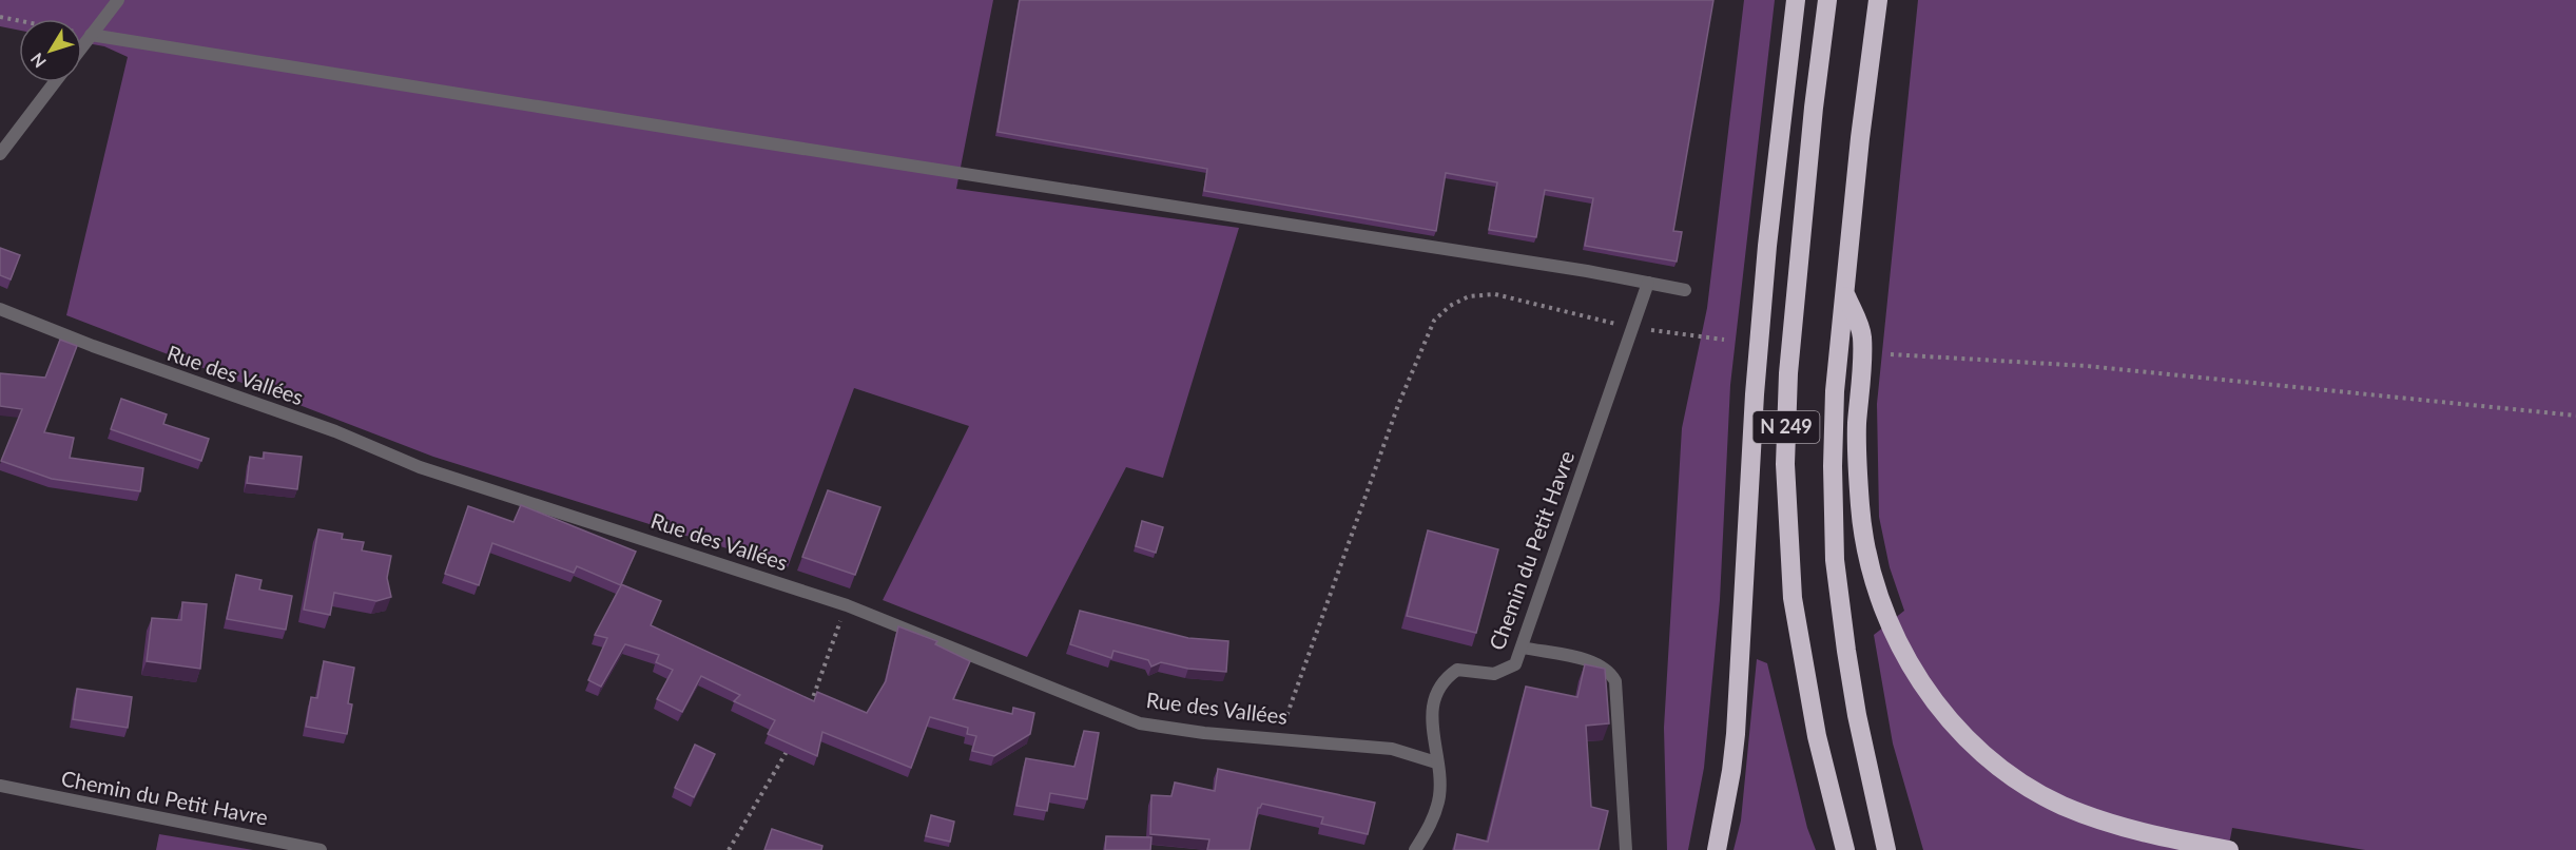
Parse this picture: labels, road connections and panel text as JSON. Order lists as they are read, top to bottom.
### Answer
{
  "streets": {
    "highway": ["N 249"],
    "street": ["Rue des Vallées", "Chemin du Petit Havre"]
  },
  "crossings": [
    ["Rue des Vallées", "Chemin du Petit Havre"]
  ],
  "north": "bottom left"
}
